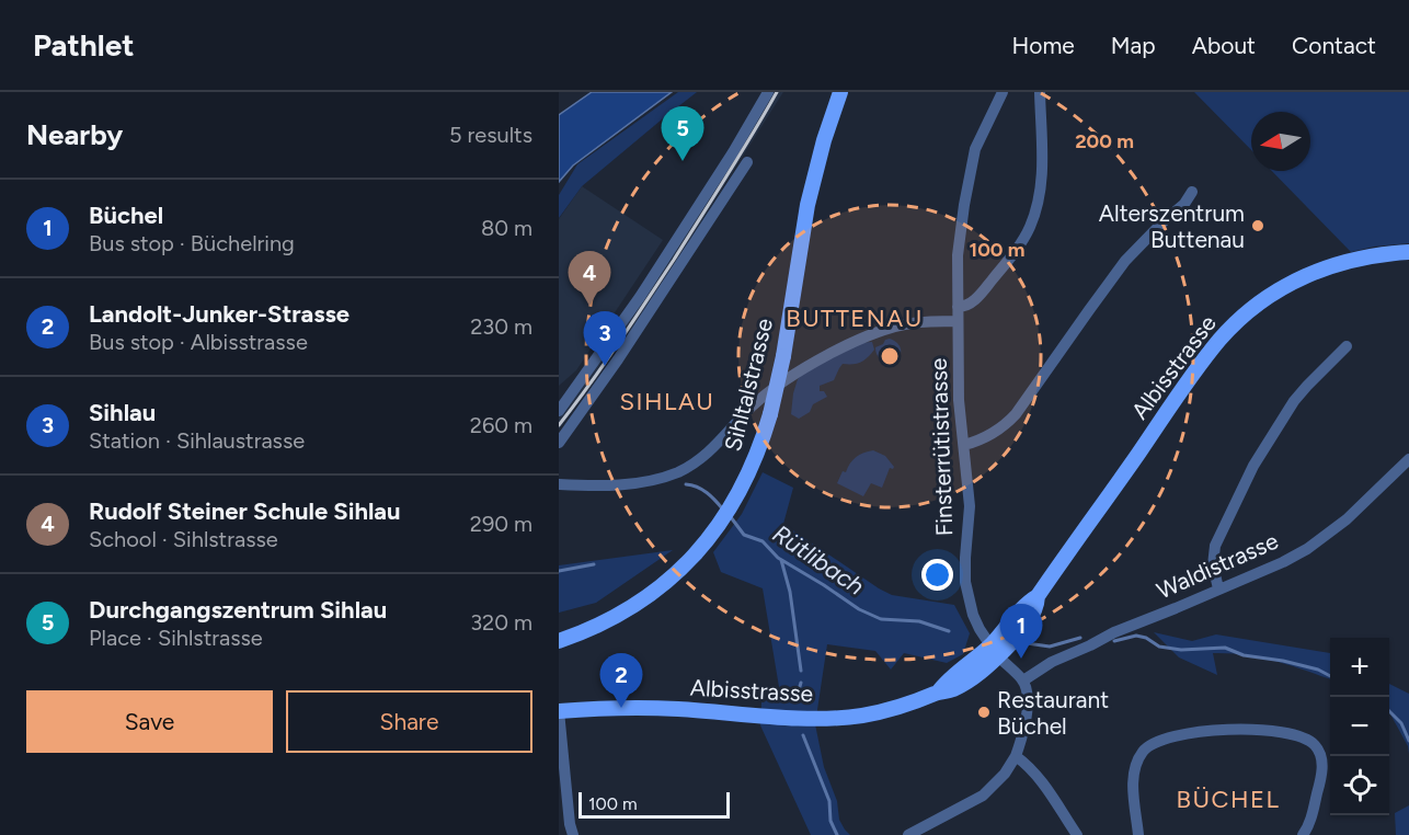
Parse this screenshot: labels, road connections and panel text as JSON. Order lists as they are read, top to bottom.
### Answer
{
  "streets": {
    "main road": ["Albisstrasse", "Sihltalstrasse"],
    "street": ["Finsterrütistrasse", "Waldistrasse"]
  },
  "crossings": [
    ["Albisstrasse", "Finsterrütistrasse"],
    ["Finsterrütistrasse", "Waldistrasse"]
  ],
  "districts": ["BUTTENAU", "SIHLAU", "BÜCHEL"],
  "water": ["Rütlibach"],
  "places": ["Alterszentrum Buttenau", "Restaurant Büchel"],
  "scale_bar": "100 m",
  "north": "left",
  "page": {
    "header": "Pathlet",
    "nav": [
      "Home",
      "Map",
      "About",
      "Contact"
    ],
    "heading": ["Nearby", "5 results"],
    "pins": [
      "5",
      "4",
      "3",
      "1",
      "2"
    ],
    "list": [
      {
        "mark": "1",
        "name": "Büchel",
        "note": "Bus stop · Büchelring",
        "value": "80 m"
      },
      {
        "mark": "2",
        "name": "Landolt-Junker-Strasse",
        "note": "Bus stop · Albisstrasse",
        "value": "230 m"
      },
      {
        "mark": "3",
        "name": "Sihlau",
        "note": "Station · Sihlaustrasse",
        "value": "260 m"
      },
      {
        "mark": "4",
        "name": "Rudolf Steiner Schule Sihlau",
        "note": "School · Sihlstrasse",
        "value": "290 m"
      },
      {
        "mark": "5",
        "name": "Durchgangszentrum Sihlau",
        "note": "Place · Sihlstrasse",
        "value": "320 m"
      }
    ],
    "map_buttons": ["+", "−"],
    "buttons": ["Save", "Share"],
    "scale": "100 m"
  },
  "rings": ["200 m", "100 m"]
}
